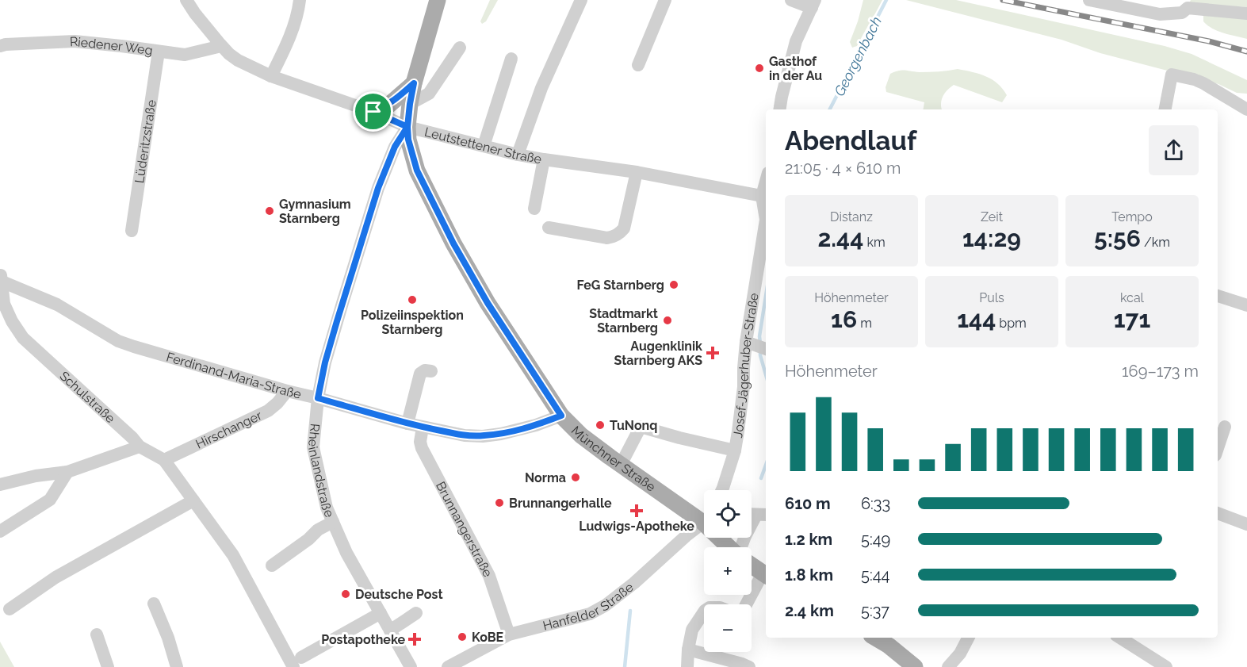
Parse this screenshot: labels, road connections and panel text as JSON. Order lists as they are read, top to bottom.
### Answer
{
  "streets": {
    "main road": ["Münchner Straße"],
    "street": [
      "Riedener Weg",
      "Lüderitzstraße",
      "Leutstettener Straße",
      "Josef-Jägerhuber-Straße",
      "Ferdinand-Maria-Straße",
      "Schulstraße",
      "Hirschanger",
      "Rheinlandstraße",
      "Brunnangerstraße",
      "Hanfelder Straße"
    ]
  },
  "crossings": [
    ["Riedener Weg", "Lüderitzstraße"],
    ["Riedener Weg", "Leutstettener Straße"],
    ["Leutstettener Straße", "Josef-Jägerhuber-Straße"],
    ["Leutstettener Straße", "Münchner Straße"],
    ["Leutstettener Straße", "Rheinlandstraße"],
    ["Ferdinand-Maria-Straße", "Schulstraße"],
    ["Ferdinand-Maria-Straße", "Hirschanger"],
    ["Ferdinand-Maria-Straße", "Münchner Straße"],
    ["Ferdinand-Maria-Straße", "Rheinlandstraße"],
    ["Ferdinand-Maria-Straße", "Brunnangerstraße"],
    ["Schulstraße", "Hirschanger"],
    ["Münchner Straße", "Rheinlandstraße"],
    ["Brunnangerstraße", "Hanfelder Straße"]
  ],
  "water": ["Georgenbach"],
  "places": {
    "other": [
      "Gasthof in der Au",
      "Gymnasium Starnberg",
      "FeG Starnberg",
      "Polizeiinspektion Starnberg",
      "Stadtmarkt Starnberg",
      "TuNonq",
      "Norma",
      "Brunnangerhalle",
      "Deutsche Post",
      "KoBE"
    ],
    "health": ["Augenklinik Starnberg AKS", "Ludwigs-Apotheke", "Postapotheke"]
  },
  "page": {
    "heading": ["Abendlauf", "21:05 · 4 × 610 m"],
    "stats": [
      ["Distanz", "2.44 km"],
      ["Zeit", "14:29"],
      ["Tempo", "5:56 /km"],
      ["Höhenmeter", "16 m"],
      ["Puls", "144 bpm"],
      ["kcal", "171"]
    ],
    "chart": ["Höhenmeter", "169–173 m"],
    "list": [
      {
        "name": "610 m",
        "note": "6:33"
      },
      {
        "name": "1.2 km",
        "note": "5:49"
      },
      {
        "name": "1.8 km",
        "note": "5:44"
      },
      {
        "name": "2.4 km",
        "note": "5:37"
      }
    ],
    "map_buttons": ["+", "−"]
  }
}
